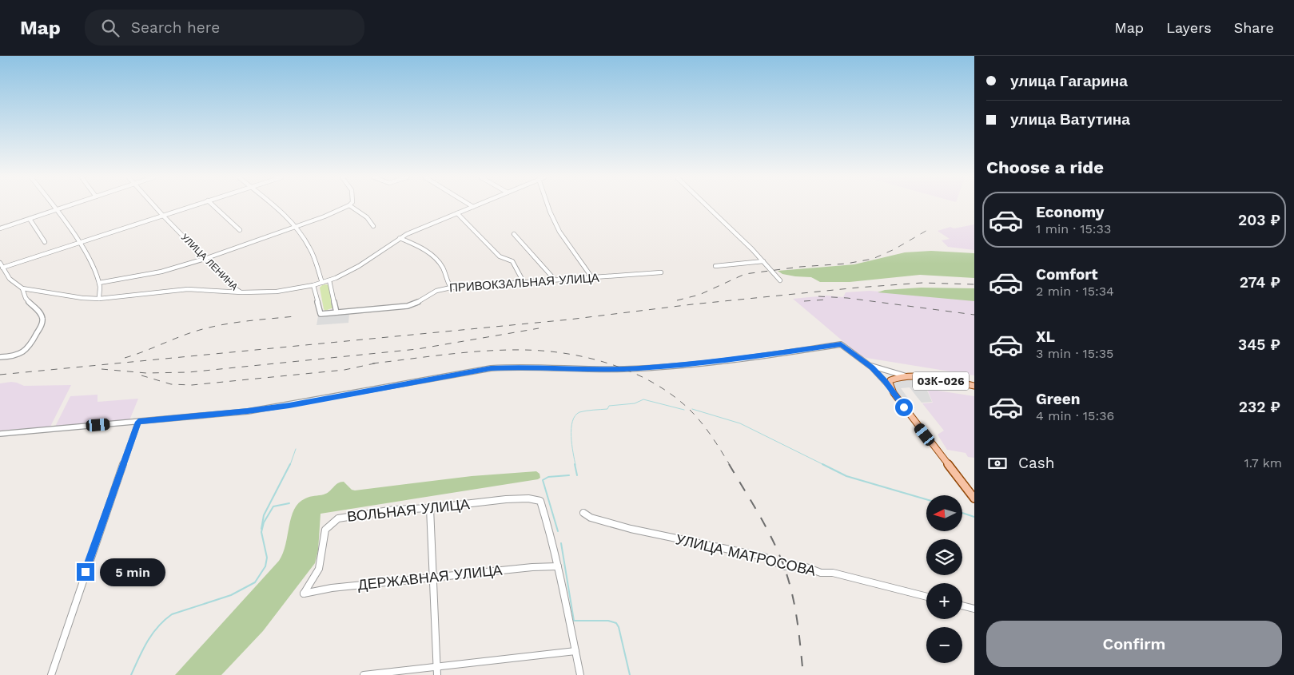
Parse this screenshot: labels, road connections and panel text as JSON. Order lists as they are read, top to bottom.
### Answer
{
  "streets": {
    "main road": ["03К-026"],
    "street": [
      "УЛИЦА ЛЕНИНА",
      "ПРИВОКЗАЛЬНАЯ УЛИЦА",
      "ВОЛЬНАЯ УЛИЦА",
      "УЛИЦА МАТРОСОВА",
      "ДЕРЖАВНАЯ УЛИЦА"
    ]
  },
  "crossings": [
    ["ВОЛЬНАЯ УЛИЦА", "ДЕРЖАВНАЯ УЛИЦА"]
  ],
  "north": "left",
  "page": {
    "header": "Map",
    "search": "Search here",
    "nav": ["Map", "Layers", "Share"],
    "banner": ["улица Гагарина", "улица Ватутина"],
    "heading": "Choose a ride",
    "list": [
      {
        "name": "Economy",
        "note": "1 min · 15:33",
        "value": "203 ₽"
      },
      {
        "name": "Comfort",
        "note": "2 min · 15:34",
        "value": "274 ₽"
      },
      {
        "name": "XL",
        "note": "3 min · 15:35",
        "value": "345 ₽"
      },
      {
        "name": "Green",
        "note": "4 min · 15:36",
        "value": "232 ₽"
      }
    ],
    "pay": ["Cash", "1.7 km"],
    "map_buttons": ["+", "−"],
    "bubble": "5 min",
    "buttons": "Confirm"
  }
}
